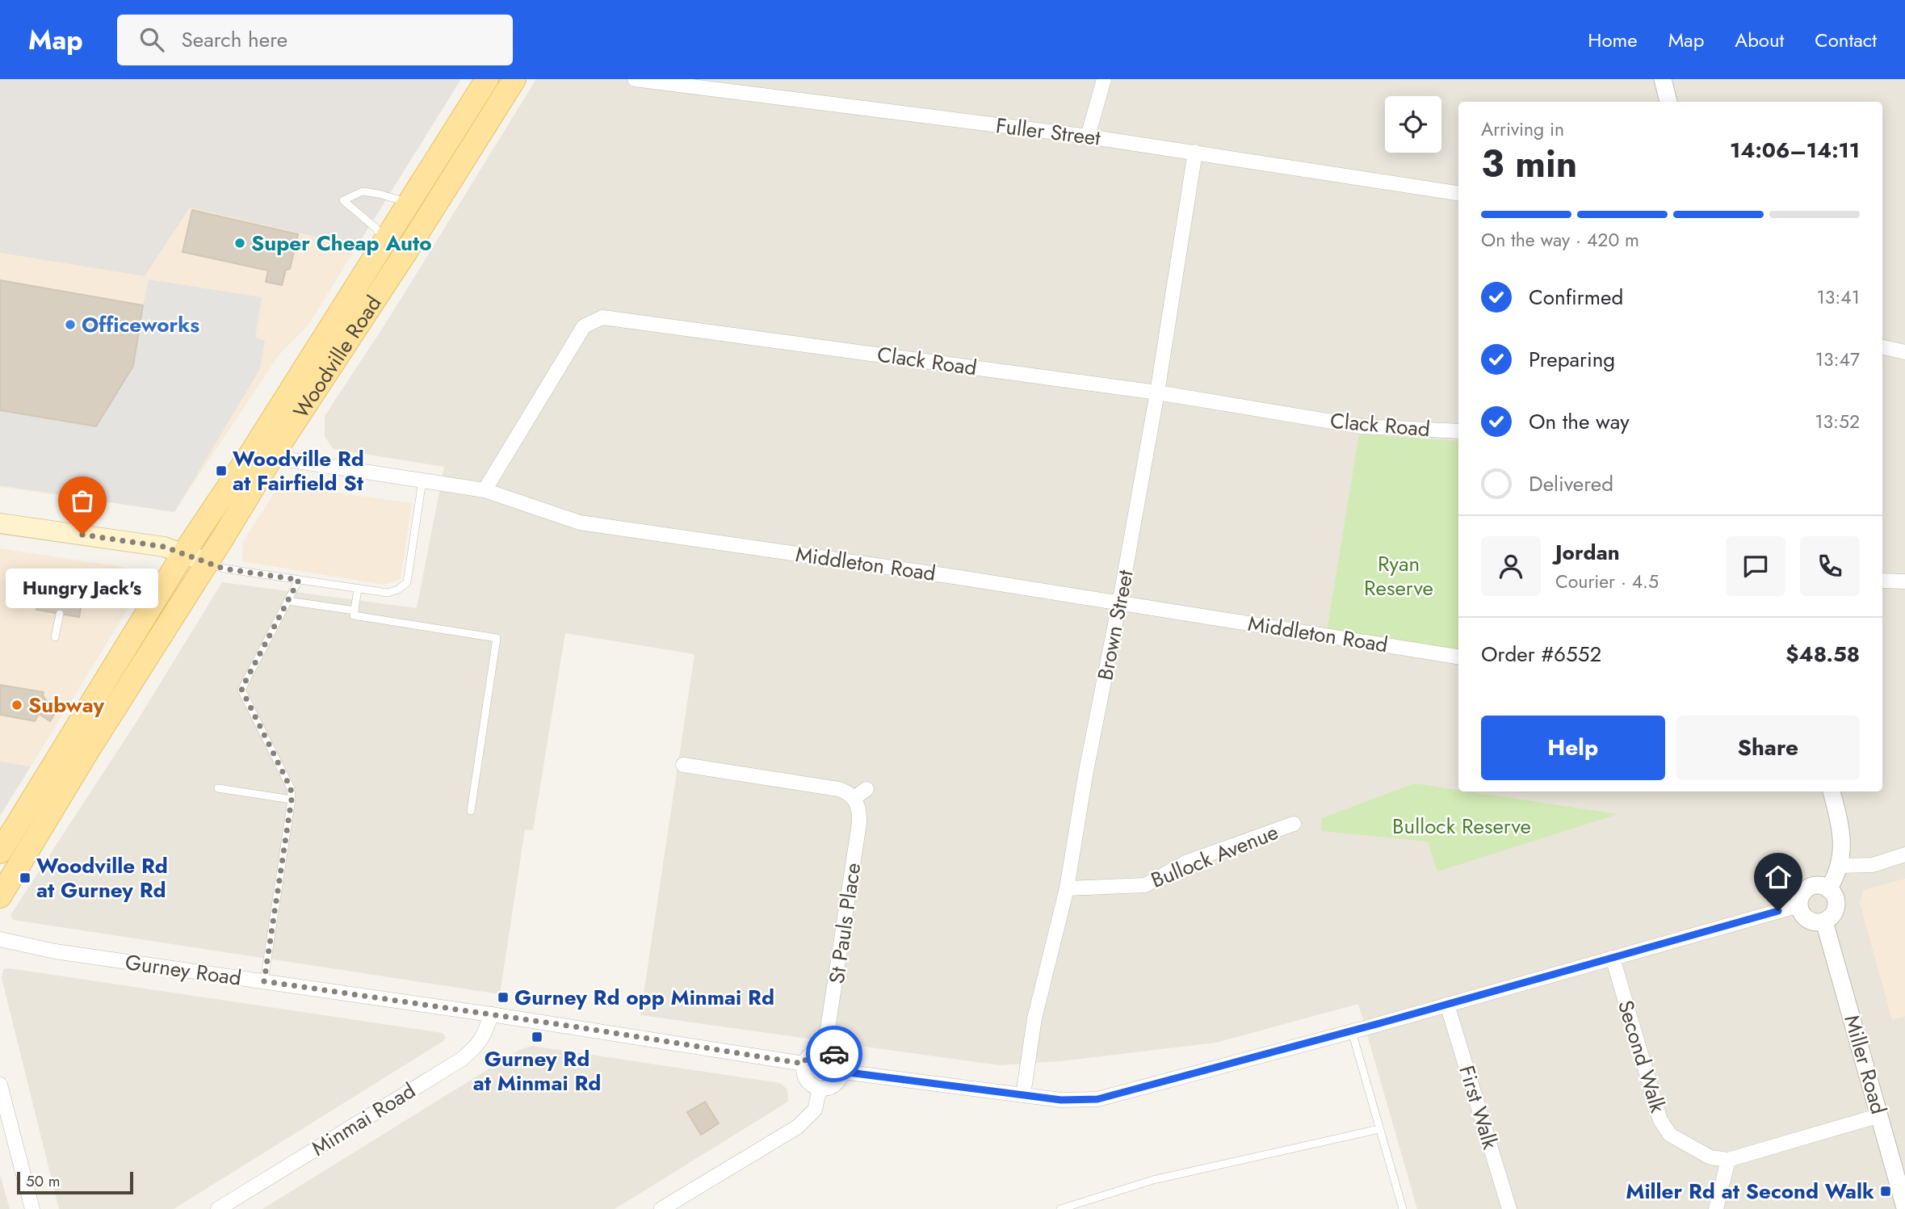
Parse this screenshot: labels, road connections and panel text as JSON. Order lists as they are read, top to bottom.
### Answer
{
  "streets": {
    "main road": ["Woodville Road"],
    "street": [
      "Fuller Street",
      "Clack Road",
      "Middleton Road",
      "Brown Street",
      "Bullock Avenue",
      "St Pauls Place",
      "Gurney Road",
      "Second Walk",
      "Miller Road",
      "First Walk",
      "Minmai Road"
    ]
  },
  "crossings": [
    ["Fuller Street", "Brown Street"],
    ["Woodville Road", "Middleton Road"],
    ["Clack Road", "Middleton Road"],
    ["Clack Road", "Brown Street"],
    ["Middleton Road", "Brown Street"],
    ["Brown Street", "Bullock Avenue"],
    ["St Pauls Place", "Gurney Road"],
    ["Gurney Road", "Minmai Road"]
  ],
  "parks": ["Ryan Reserve", "Bullock Reserve"],
  "places": {
    "other": [
      "Super Cheap Auto",
      "Officeworks",
      "Hungry Jack's",
      "Subway"
    ],
    "transit": [
      "Woodville Rd at Fairfield St",
      "Woodville Rd at Gurney Rd",
      "Gurney Rd opp Minmai Rd",
      "Gurney Rd at Minmai Rd",
      "Miller Rd at Second Walk"
    ]
  },
  "scale_bar": "50 m",
  "page": {
    "header": "Map",
    "search": "Search here",
    "nav": [
      "Home",
      "Map",
      "About",
      "Contact"
    ],
    "heading": ["3 min", "Arriving in", "14:06–14:11"],
    "panel": [
      "Jordan",
      "Courier · 4.5",
      "Order #6552",
      "$48.58"
    ],
    "bar": "On the way · 420 m",
    "list": [
      ["Confirmed", "13:41"],
      ["Preparing", "13:47"],
      ["On the way", "13:52"],
      "Delivered"
    ],
    "bubble": "Hungry Jack's",
    "buttons": ["Help", "Share"],
    "scale": "50 m"
  }
}
